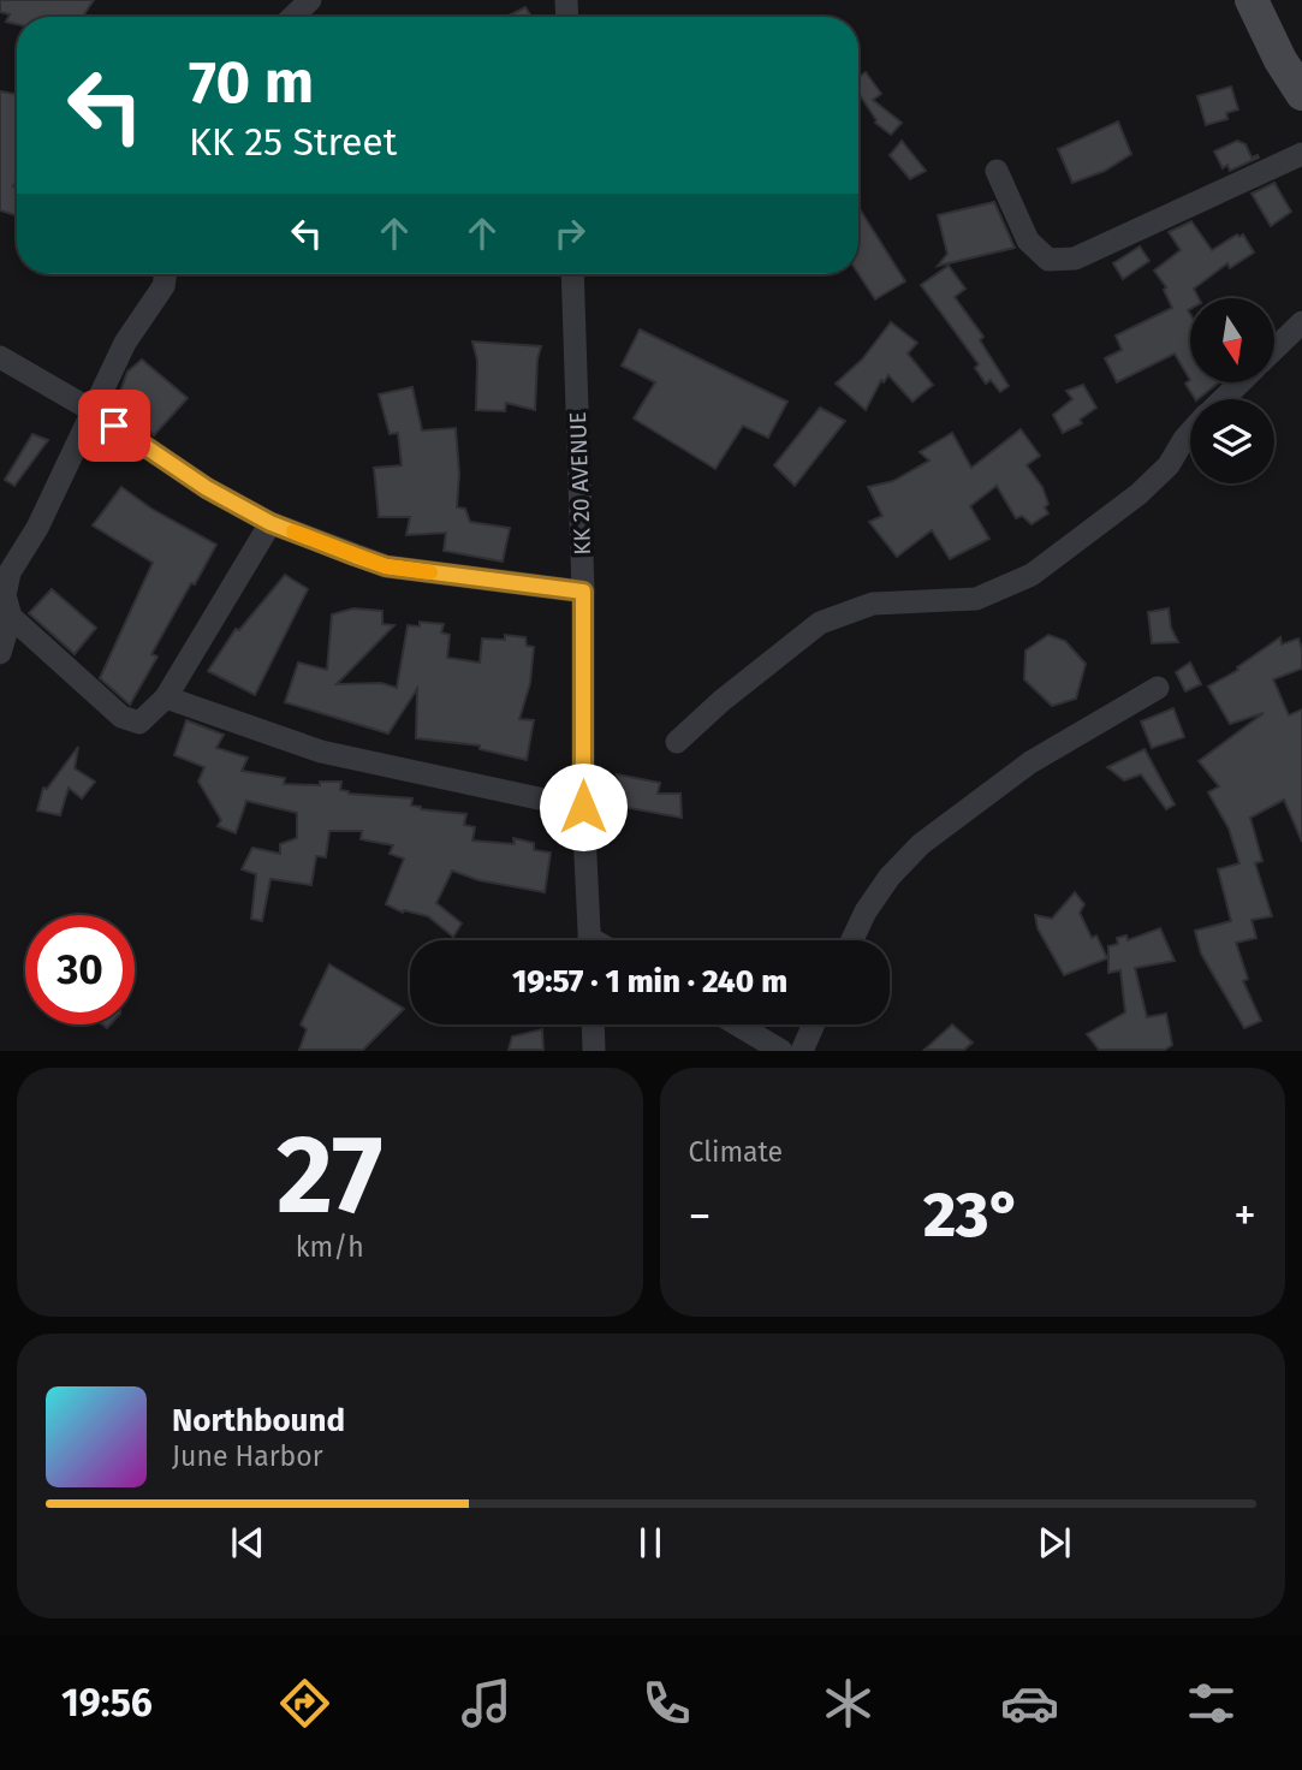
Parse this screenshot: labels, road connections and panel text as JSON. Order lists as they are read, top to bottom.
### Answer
{
  "streets": {
    "street": ["KK 20 AVENUE"]
  },
  "north": "bottom",
  "page": {
    "turn": ["70 m", "KK 25 Street"],
    "limit": "30",
    "trip": "19:57 · 1 min · 240 m",
    "tile": [
      ["27", "km/h"],
      "Climate"
    ],
    "heat": ["−", "23°", "+"],
    "song": ["Northbound", "June Harbor"],
    "tabs": "19:56"
  }
}
